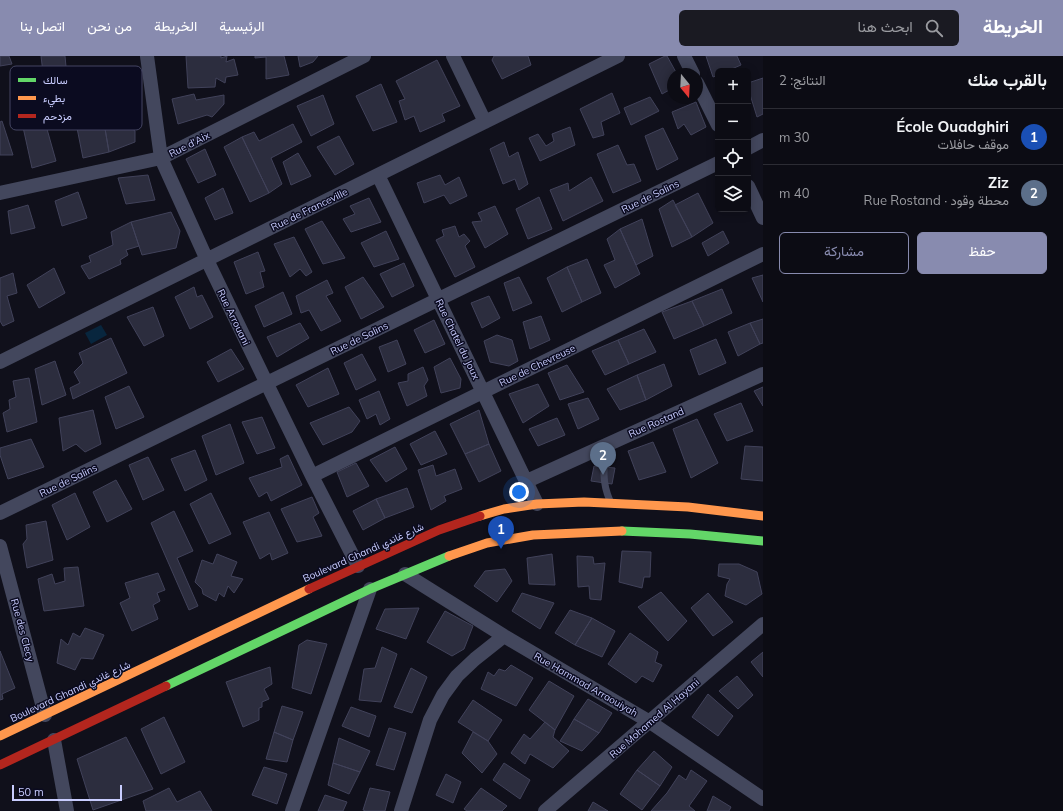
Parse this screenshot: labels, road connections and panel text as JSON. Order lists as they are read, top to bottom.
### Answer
{
  "streets": {
    "main road": ["Boulevard Ghandi شارع غاندي"],
    "street": [
      "Rue d'Aix",
      "Rue de Salins",
      "Rue de Franceville",
      "Rue Arrouani",
      "Rue Chatel du Joux",
      "Rue de Chevreuse",
      "Rue Rostand",
      "Rue des Clecy",
      "Rue Hammad Arraouiyah",
      "Rue Mohamed Al Hayani"
    ]
  },
  "crossings": [
    ["Rue d'Aix", "Rue Arrouani"],
    ["Rue de Salins", "Rue Arrouani"],
    ["Rue de Salins", "Rue Chatel du Joux"],
    ["Rue de Franceville", "Rue Arrouani"],
    ["Rue de Franceville", "Rue Chatel du Joux"],
    ["Rue Arrouani", "Rue de Chevreuse"],
    ["Rue Arrouani", "Boulevard Ghandi شارع غاندي"],
    ["Rue Chatel du Joux", "Rue de Chevreuse"],
    ["Rue Chatel du Joux", "Rue Rostand"],
    ["Rue Chatel du Joux", "Boulevard Ghandi شارع غاندي"],
    ["Boulevard Ghandi شارع غاندي", "Rue des Clecy"],
    ["Rue Hammad Arraouiyah", "Rue Mohamed Al Hayani"]
  ],
  "legend": ["سالك", "بطيء", "مزدحم"],
  "scale_bar": "50 m",
  "north": "bottom",
  "page": {
    "header": "الخريطة",
    "search": "ابحث هنا",
    "nav": [
      "الرئيسية",
      "الخريطة",
      "من نحن",
      "اتصل بنا"
    ],
    "heading": ["بالقرب منك", "النتائج: 2"],
    "map_buttons": ["+", "−"],
    "list": [
      {
        "mark": "1",
        "name": "École Ouadghiri",
        "note": "موقف حافلات",
        "value": "30 m"
      },
      {
        "mark": "2",
        "name": "Ziz",
        "note": "محطة وقود · Rue Rostand",
        "value": "40 m"
      }
    ],
    "buttons": ["حفظ", "مشاركة"],
    "pins": ["2", "1"],
    "scale": "50 m"
  }
}
